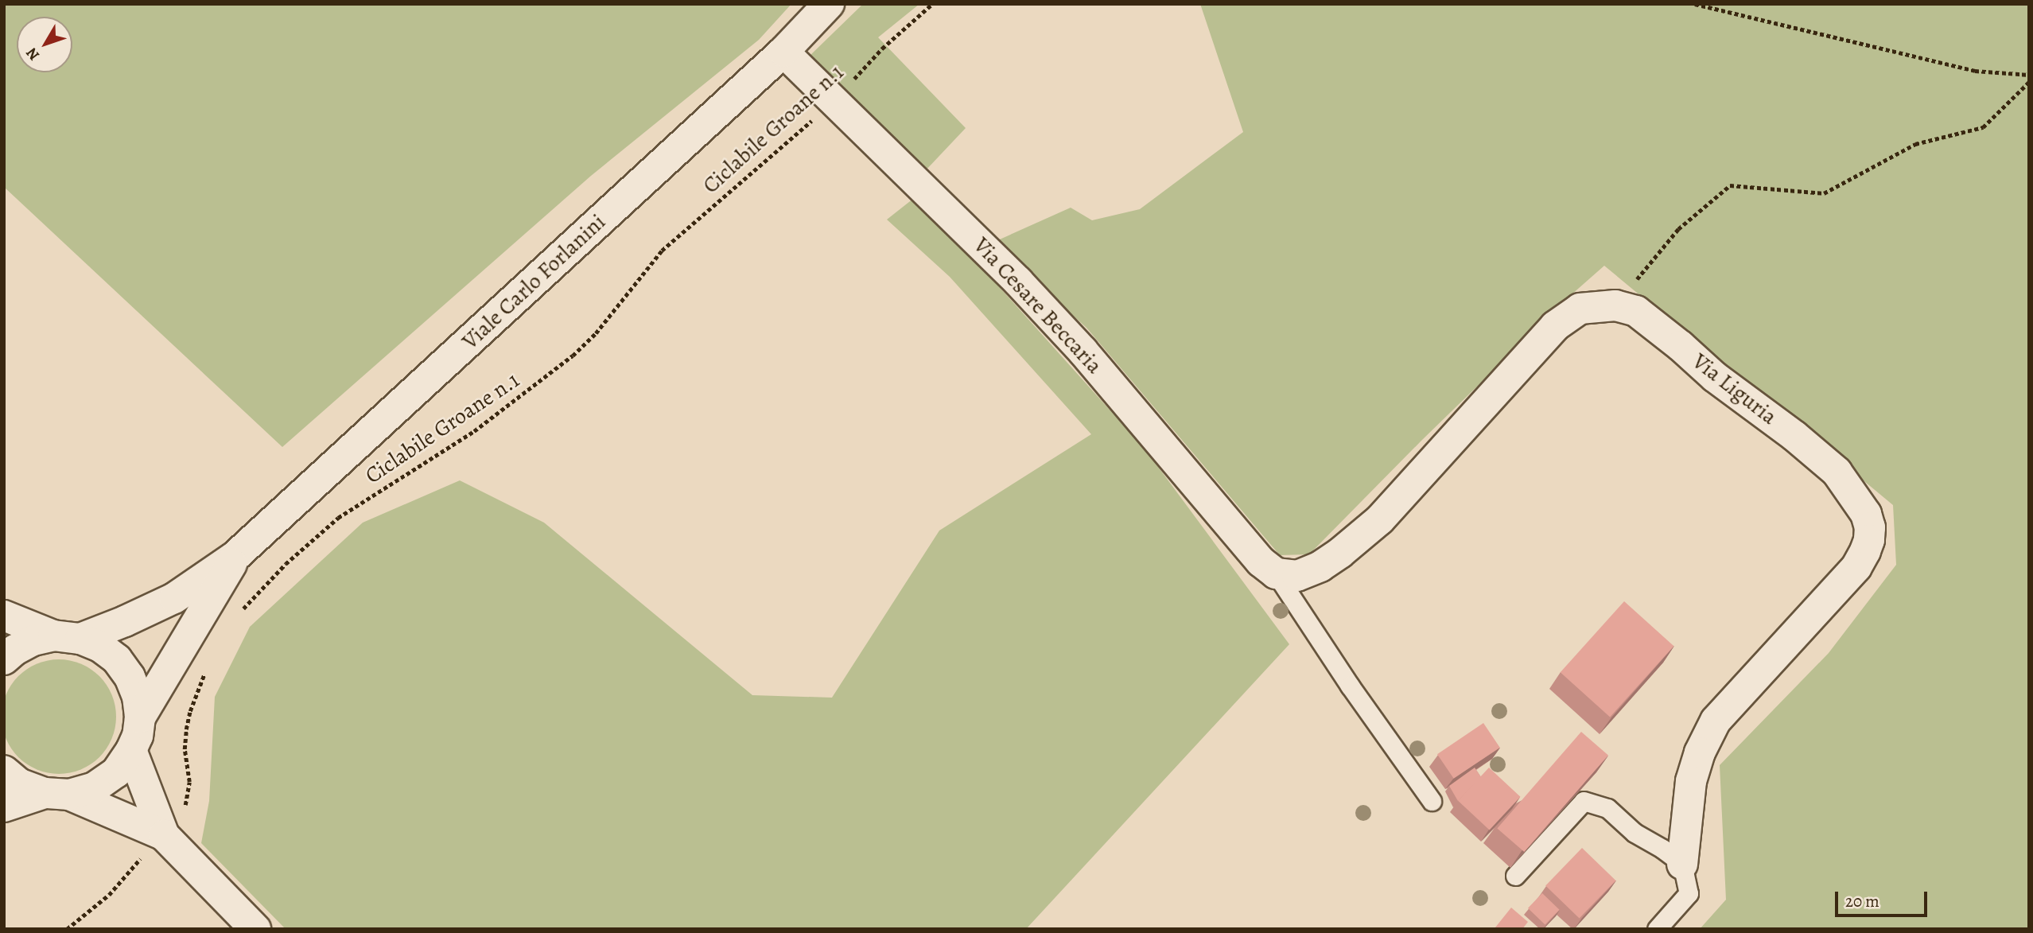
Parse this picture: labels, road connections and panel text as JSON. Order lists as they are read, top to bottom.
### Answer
{
  "streets": {
    "street": ["Viale Carlo Forlanini", "Via Cesare Beccaria", "Via Liguria"],
    "path": ["Ciclabile Groane n.1"]
  },
  "crossings": [
    ["Ciclabile Groane n.1", "Via Cesare Beccaria"],
    ["Viale Carlo Forlanini", "Via Cesare Beccaria"],
    ["Via Cesare Beccaria", "Via Liguria"]
  ],
  "scale_bar": "20 m",
  "north": "bottom left"
}
